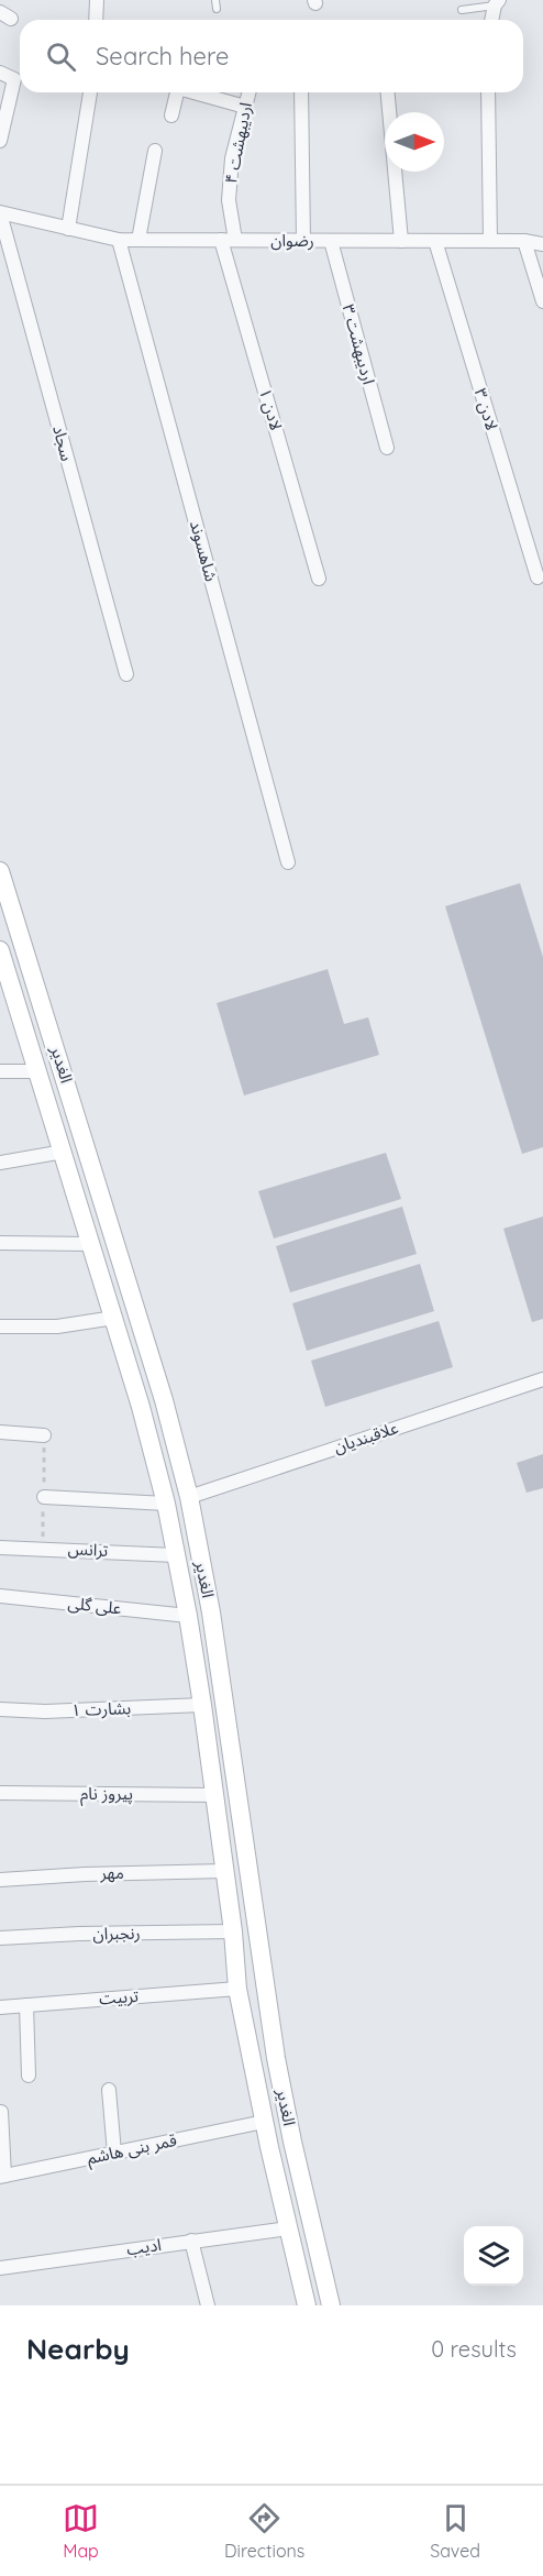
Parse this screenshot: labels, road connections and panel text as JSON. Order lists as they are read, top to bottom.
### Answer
{
  "streets": {
    "main road": ["الغدیر"],
    "street": [
      "اردیبهشت ۴",
      "رضوان",
      "اردیبهشت ۳",
      "لادن ۱",
      "لادن ۳",
      "سجاد",
      "شاهسوند",
      "علاقبندیان",
      "ترانس",
      "علی گلی",
      "بشارت ۱",
      "پیروز نام",
      "مهر",
      "رنجبران",
      "تربیت",
      "قمر بنی هاشم",
      "ادیب"
    ]
  },
  "crossings": [
    ["اردیبهشت ۴", "رضوان"],
    ["اردیبهشت ۴", "لادن ۱"],
    ["رضوان", "اردیبهشت ۳"],
    ["رضوان", "لادن ۱"],
    ["رضوان", "لادن ۳"],
    ["رضوان", "سجاد"],
    ["رضوان", "شاهسوند"],
    ["الغدیر", "علاقبندیان"],
    ["الغدیر", "ترانس"],
    ["الغدیر", "علی گلی"],
    ["الغدیر", "بشارت ۱"],
    ["الغدیر", "پیروز نام"],
    ["الغدیر", "مهر"],
    ["الغدیر", "رنجبران"],
    ["الغدیر", "تربیت"],
    ["الغدیر", "قمر بنی هاشم"],
    ["الغدیر", "ادیب"]
  ],
  "north": "right",
  "page": {
    "search": "Search here",
    "heading": ["Nearby", "0 results"],
    "nav": ["Map", "Directions", "Saved"]
  }
}
